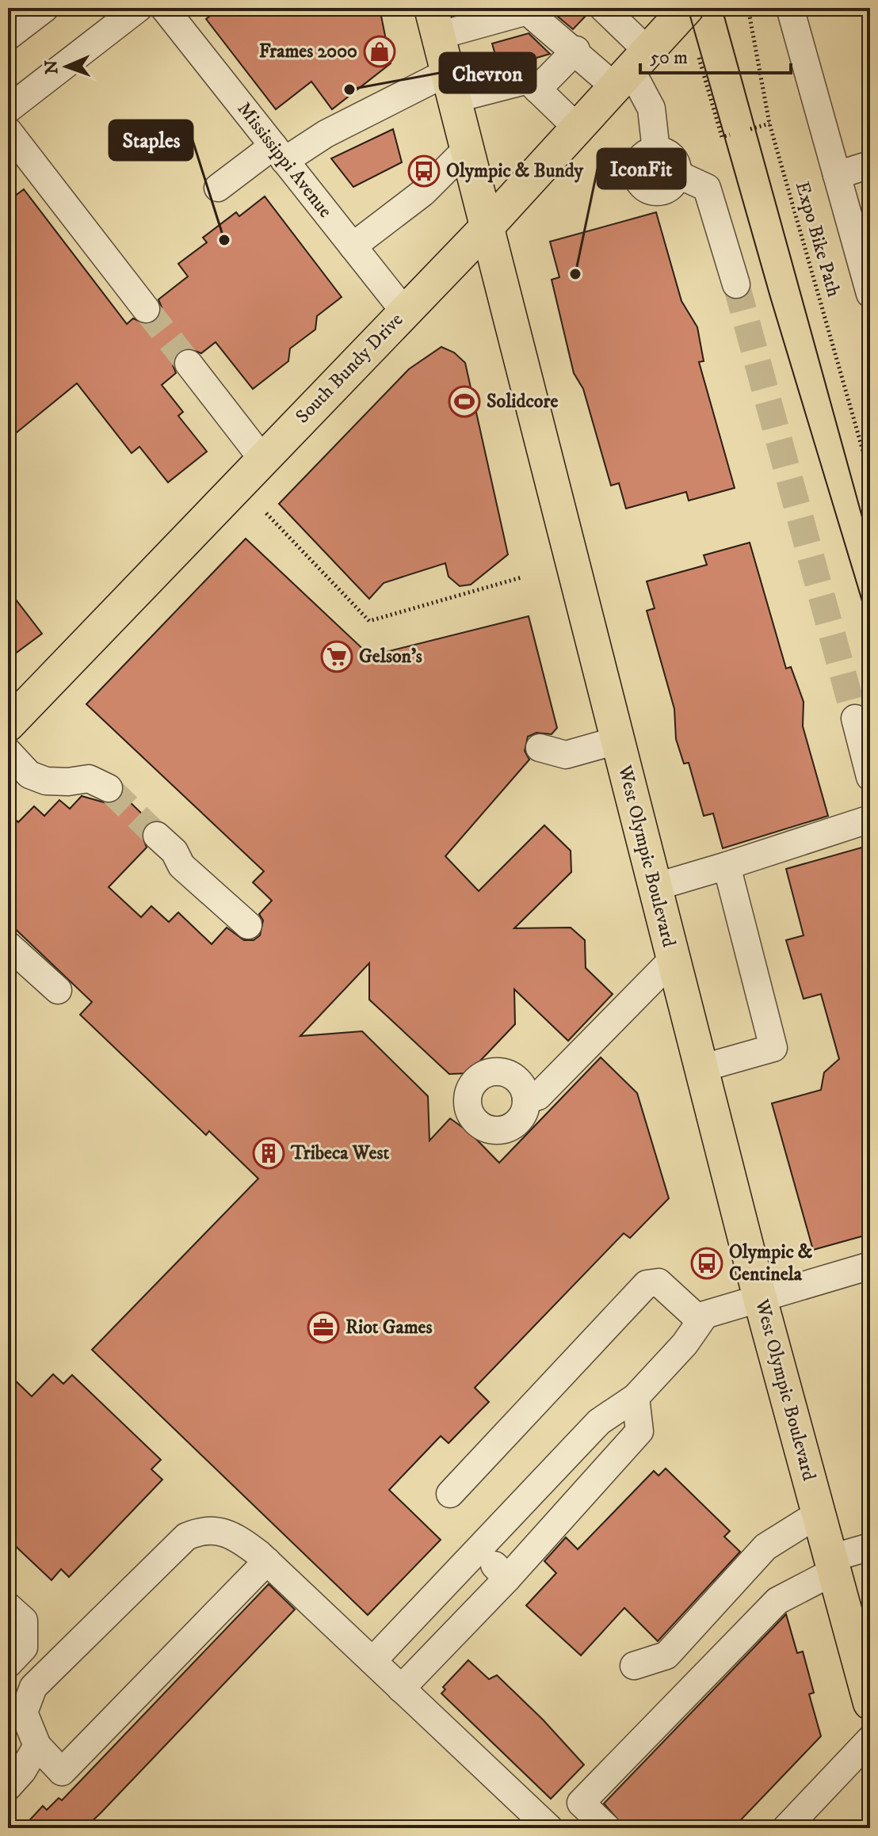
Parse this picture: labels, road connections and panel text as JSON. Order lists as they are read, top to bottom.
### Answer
{
  "streets": {
    "main road": ["South Bundy Drive", "West Olympic Boulevard"],
    "street": ["Mississippi Avenue"],
    "path": ["Expo Bike Path"]
  },
  "crossings": [
    ["Mississippi Avenue", "South Bundy Drive"],
    ["South Bundy Drive", "West Olympic Boulevard"]
  ],
  "places": {
    "shop": ["Frames 2000"],
    "other": ["Chevron", "Staples", "IconFit"],
    "bus stop": ["Olympic & Bundy", "Olympic & Centinela"],
    "sports": ["Solidcore"],
    "supermarket": ["Gelson's"],
    "building": ["Tribeca West"],
    "office": ["Riot Games"]
  },
  "scale_bar": "50 m",
  "north": "left"
}
